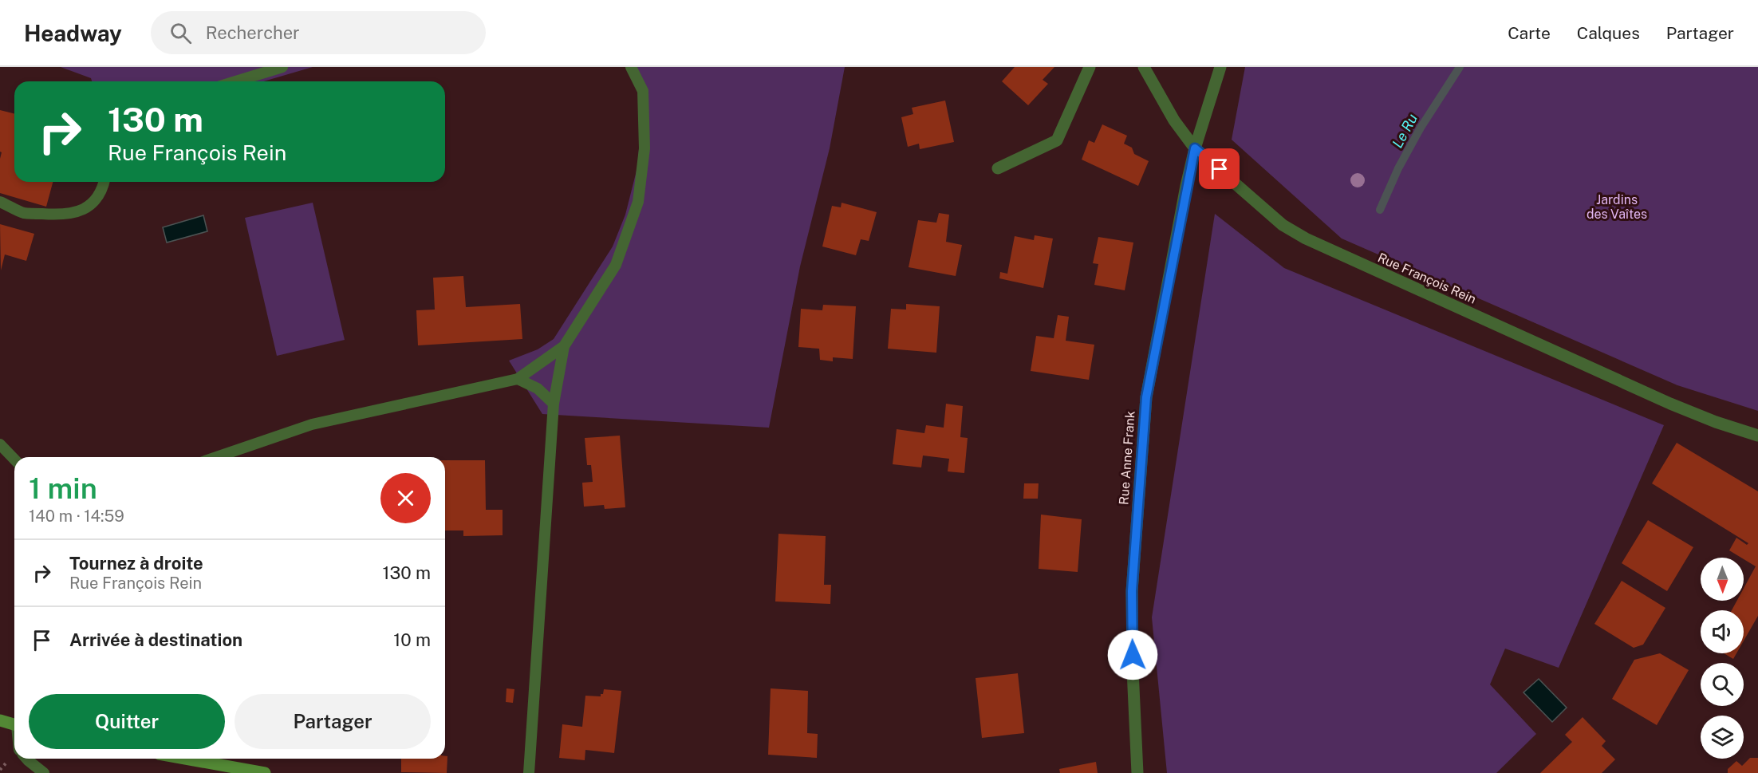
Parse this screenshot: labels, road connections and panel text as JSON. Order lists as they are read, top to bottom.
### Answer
{
  "streets": {
    "street": ["Rue François Rein", "Rue Anne Frank"]
  },
  "crossings": [
    ["Rue François Rein", "Rue Anne Frank"]
  ],
  "water": ["Le Ru"],
  "parks": ["Jardins des Vaîtes"],
  "north": "bottom",
  "page": {
    "header": "Headway",
    "search": "Rechercher",
    "nav": ["Carte", "Calques", "Partager"],
    "turn": ["130 m", "Rue François Rein"],
    "heading": ["1 min", "140 m · 14:59"],
    "list": [
      {
        "name": "Tournez à droite",
        "note": "Rue François Rein",
        "value": "130 m"
      },
      {
        "name": "Arrivée à destination",
        "value": "10 m"
      }
    ],
    "buttons": ["Quitter", "Partager"]
  }
}
